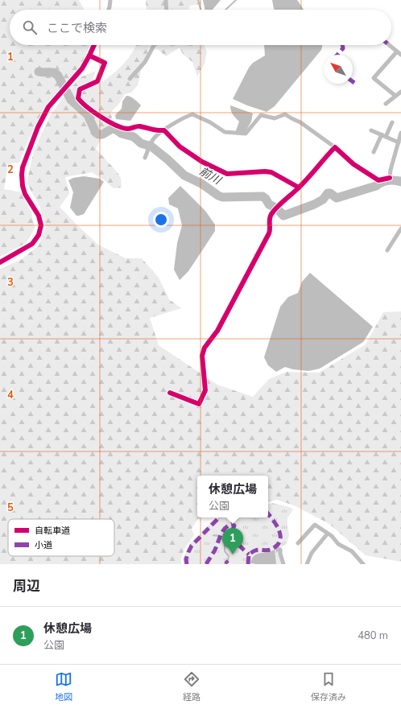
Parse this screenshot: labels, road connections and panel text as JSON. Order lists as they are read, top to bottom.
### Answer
{
  "water": ["前川"],
  "legend": ["自転車道", "小道"],
  "north": "top left",
  "page": {
    "search": "ここで検索",
    "popup": ["休憩広場", "公園"],
    "pins": "1",
    "heading": "周辺",
    "list": [
      {
        "mark": "1",
        "name": "休憩広場",
        "note": "公園",
        "value": "480 m"
      }
    ],
    "nav": ["地図", "経路", "保存済み"]
  },
  "grid": {
    "rows": [
      "1",
      "2",
      "3",
      "4",
      "5"
    ]
  }
}
